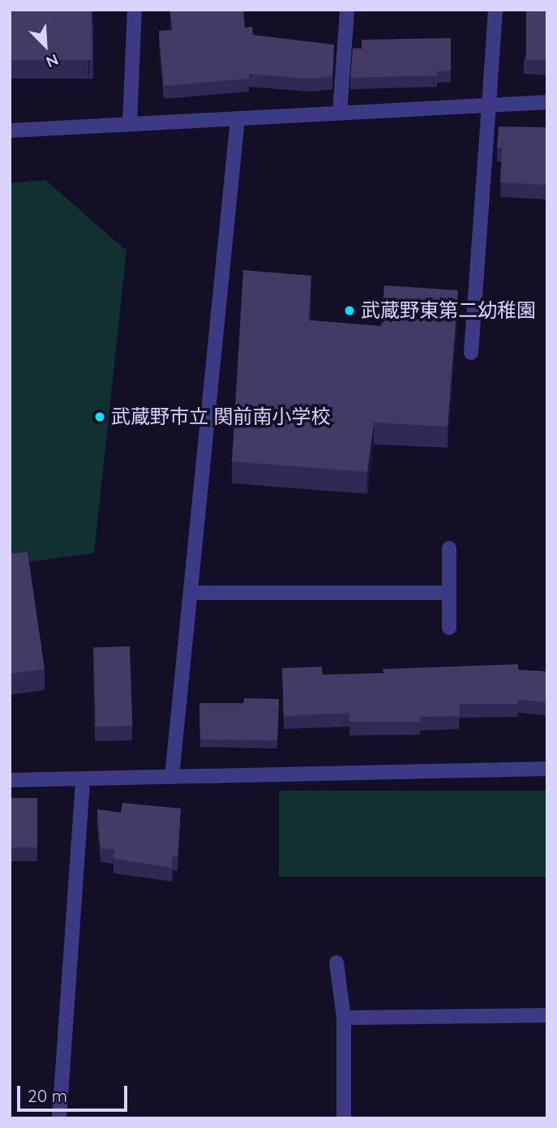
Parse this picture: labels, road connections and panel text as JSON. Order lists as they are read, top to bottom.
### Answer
{
  "places": ["武蔵野東第二幼稚園", "武蔵野市立 関前南小学校"],
  "scale_bar": "20 m",
  "north": "bottom right"
}
